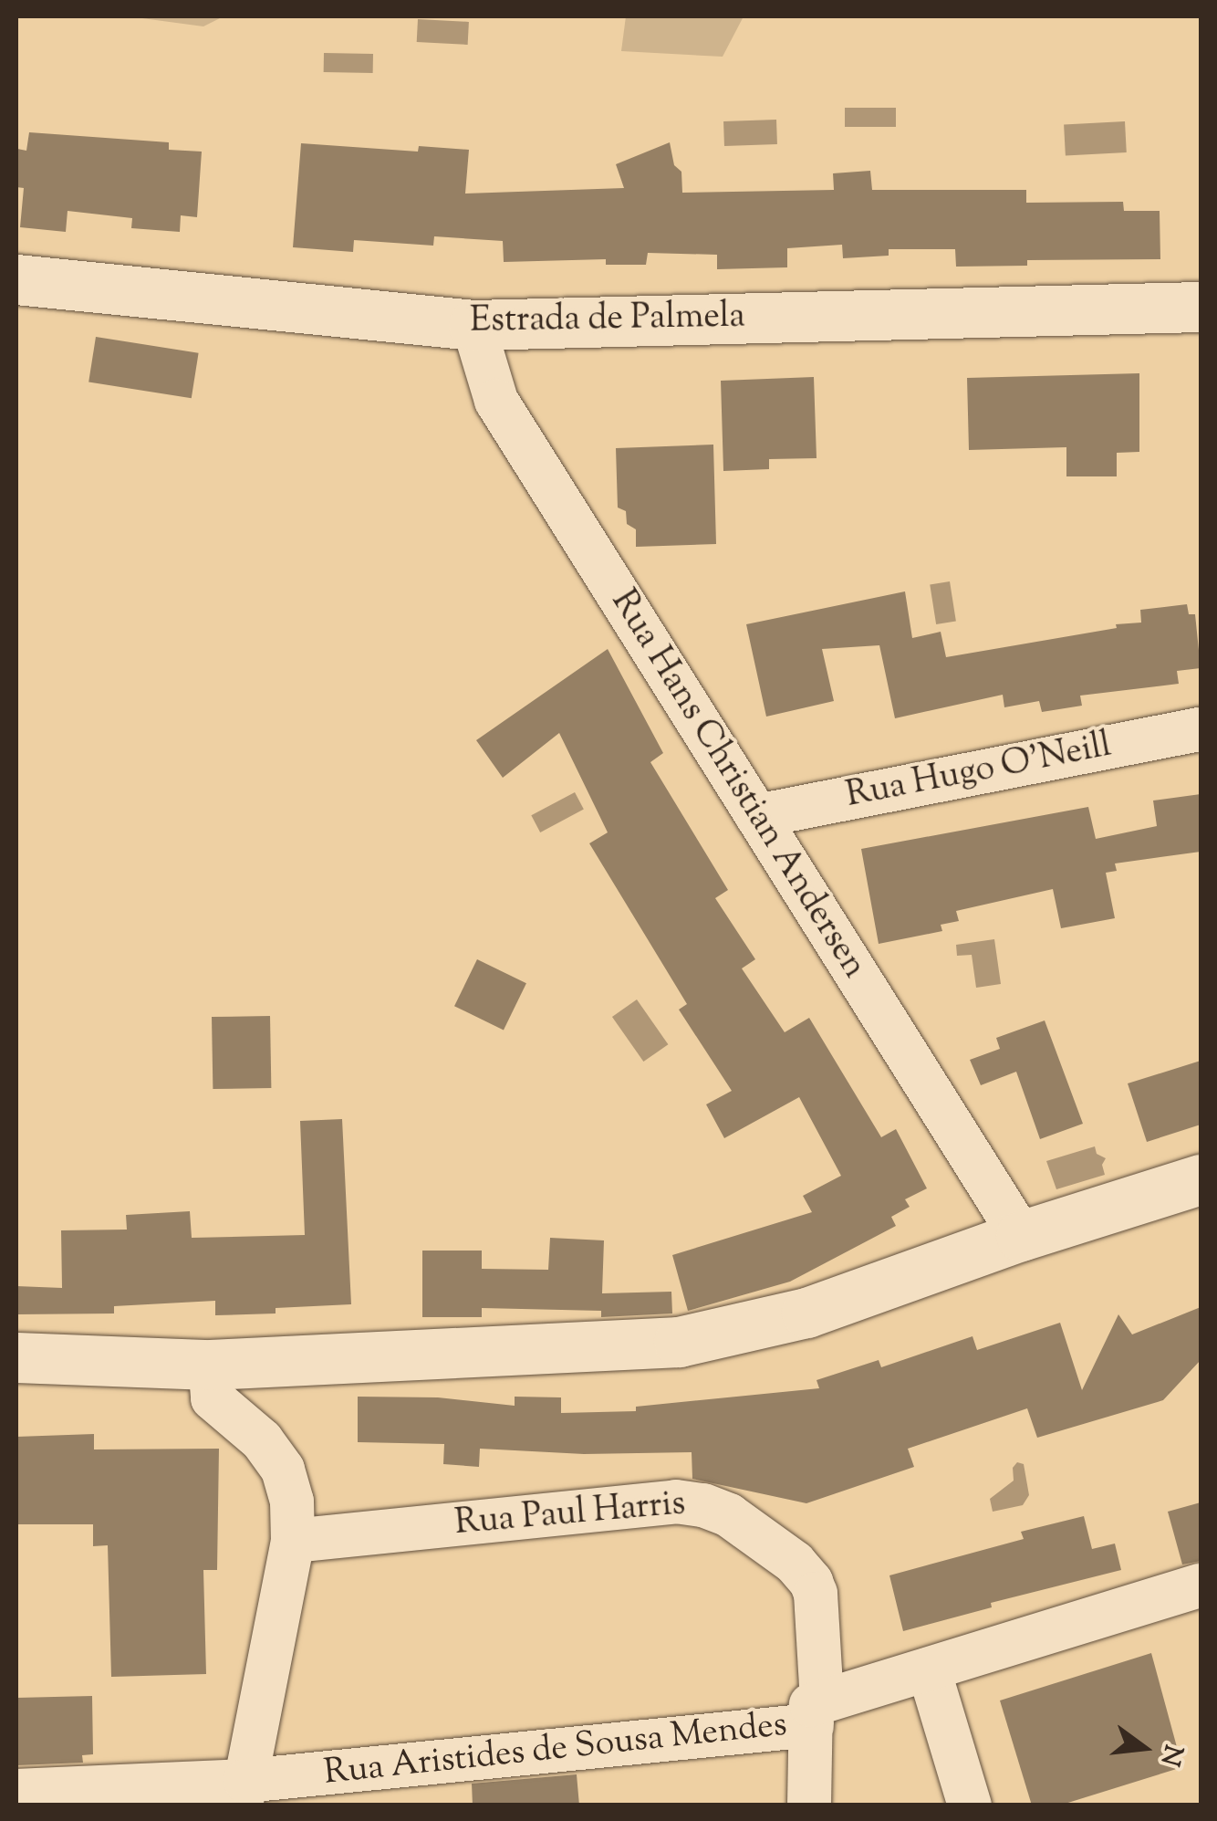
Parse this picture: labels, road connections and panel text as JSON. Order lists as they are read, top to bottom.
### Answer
{
  "streets": {
    "street": [
      "Estrada de Palmela",
      "Rua Hugo O'Neill",
      "Rua Hans Christian Andersen",
      "Rua Paul Harris",
      "Rua Aristides de Sousa Mendes"
    ]
  },
  "crossings": [
    ["Estrada de Palmela", "Rua Hans Christian Andersen"],
    ["Rua Hugo O'Neill", "Rua Hans Christian Andersen"],
    ["Rua Paul Harris", "Rua Aristides de Sousa Mendes"]
  ],
  "north": "right"
}
